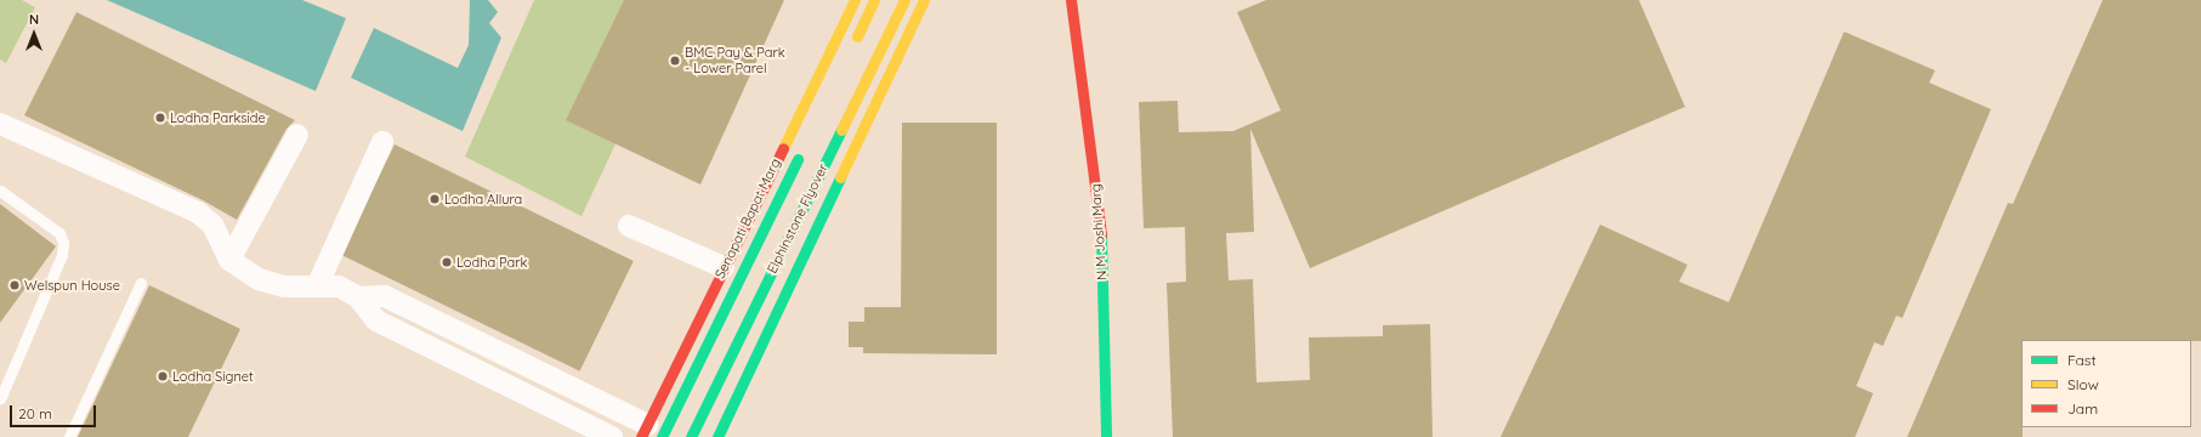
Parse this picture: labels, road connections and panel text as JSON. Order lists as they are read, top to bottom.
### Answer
{
  "streets": {
    "main road": ["Senapati Bapat Marg", "Elphinstone Flyover", "N M Joshi Marg"]
  },
  "crossings": [
    ["Senapati Bapat Marg", "Elphinstone Flyover"]
  ],
  "places": [
    "BMC Pay & Park - Lower Parel",
    "Lodha Parkside",
    "Lodha Allura",
    "Lodha Park",
    "Welspun House",
    "Lodha Signet"
  ],
  "legend": ["Fast", "Slow", "Jam"],
  "scale_bar": "20 m",
  "north": "top"
}
